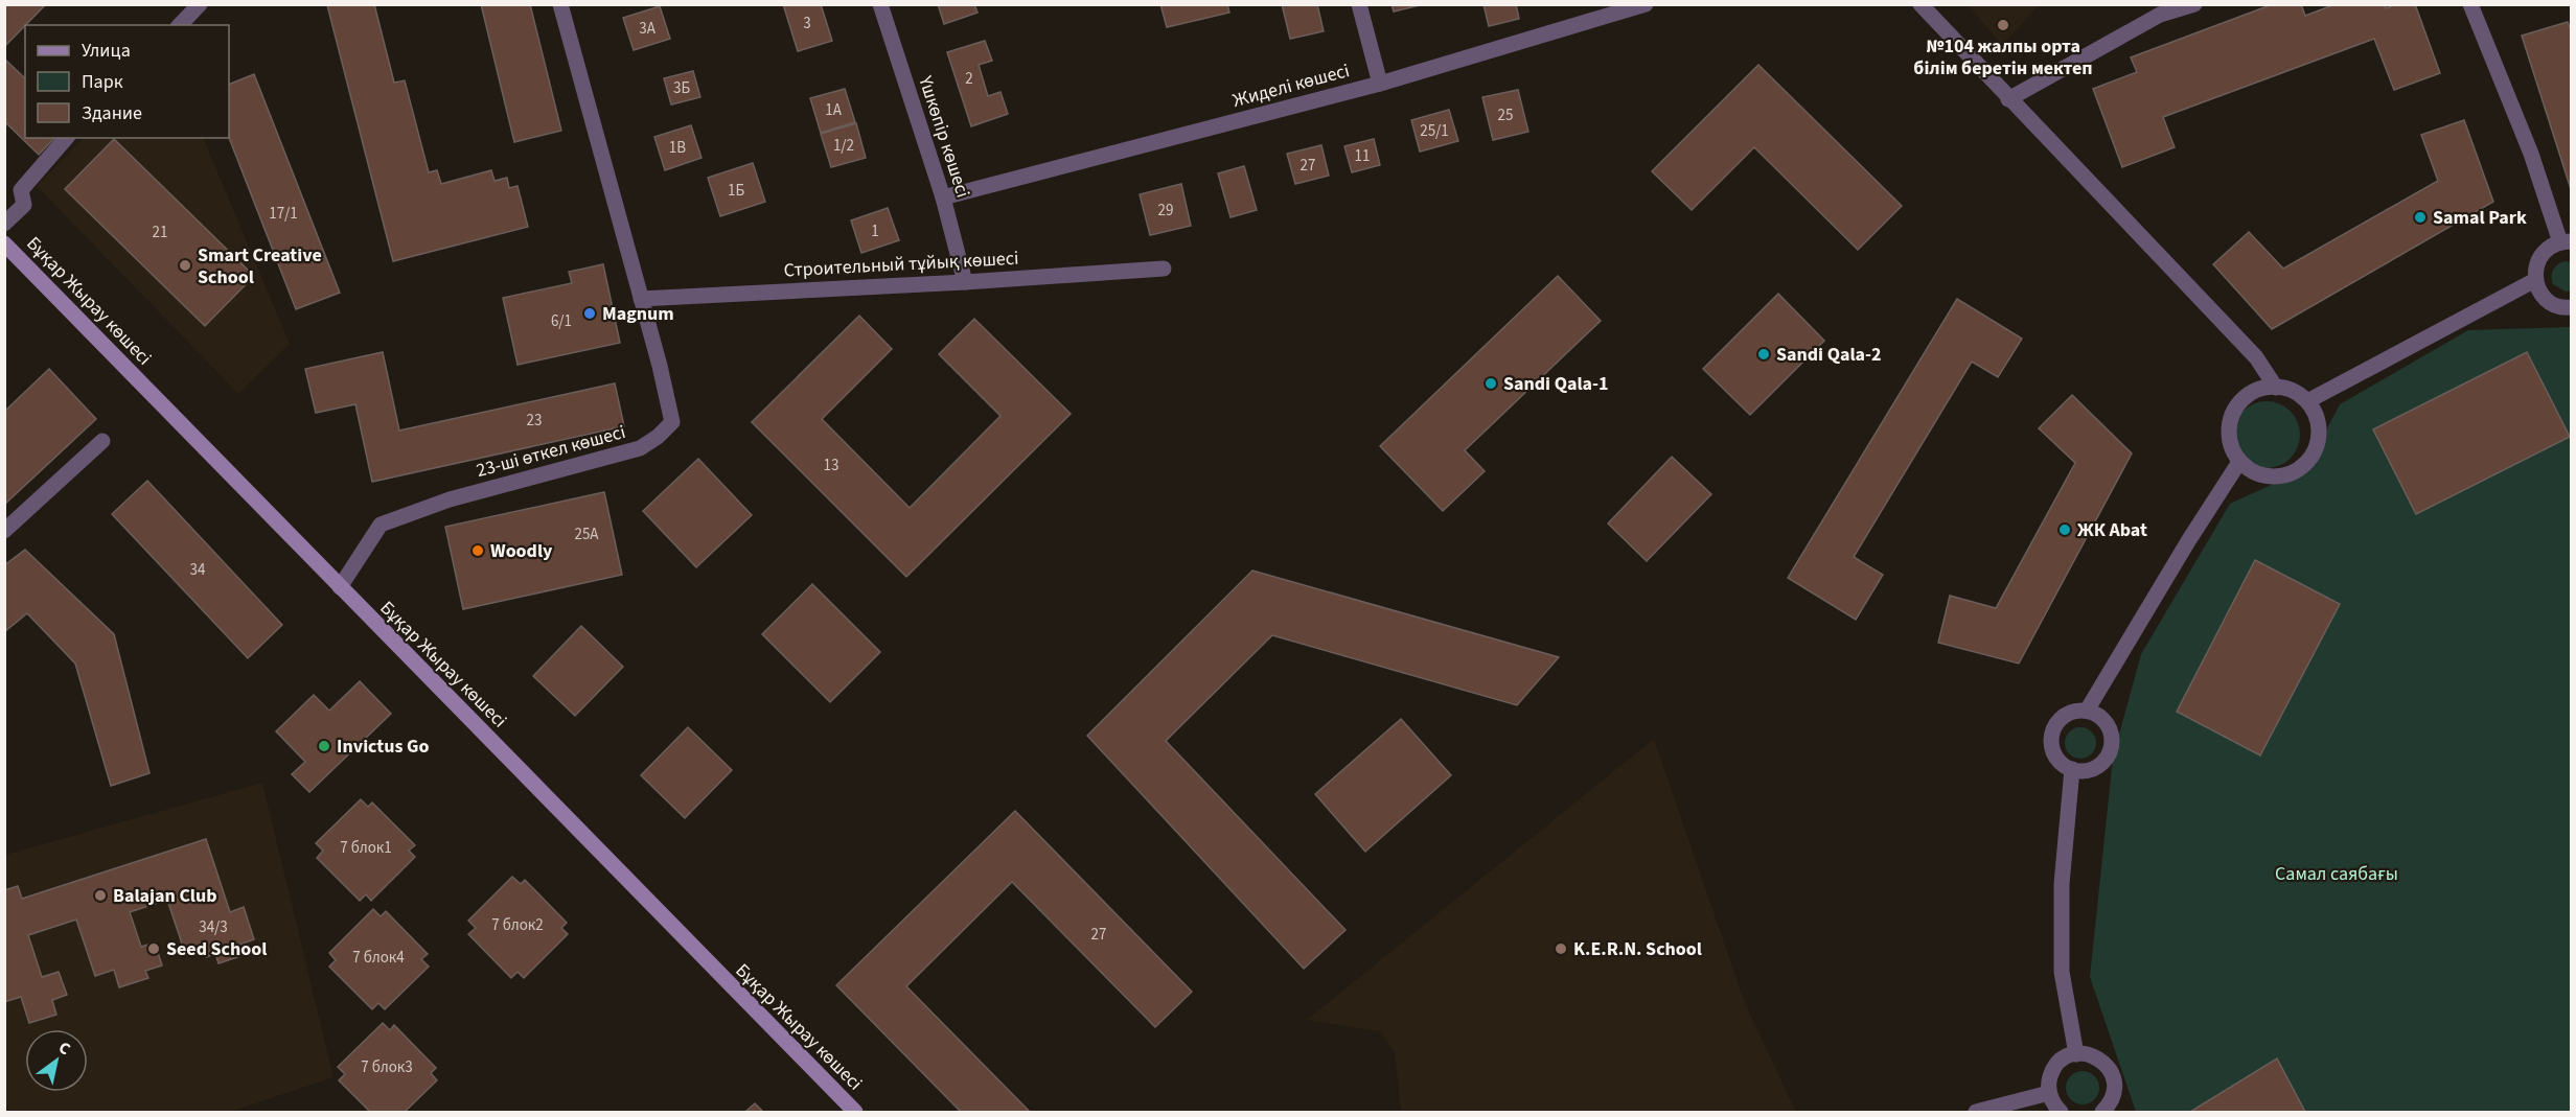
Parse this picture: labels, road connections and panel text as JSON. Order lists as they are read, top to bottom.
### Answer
{
  "streets": {
    "street": [
      "Жиделі көшесі",
      "Үшкөпір көшесі",
      "Строительный тұйық көшесі",
      "Бұқар Жырау көшесі",
      "23-ші өткел көшесі"
    ]
  },
  "crossings": [
    ["Жиделі көшесі", "Үшкөпір көшесі"],
    ["Үшкөпір көшесі", "Строительный тұйық көшесі"],
    ["Строительный тұйық көшесі", "23-ші өткел көшесі"],
    ["Бұқар Жырау көшесі", "23-ші өткел көшесі"]
  ],
  "parks": ["Самал саябағы"],
  "places": [
    "№104 жалпы орта білім беретін мектеп",
    "Samal Park",
    "Smart Creative School",
    "Magnum",
    "Sandi Qala-2",
    "Sandi Qala-1",
    "ЖК Abat",
    "Woodly",
    "Invictus Go",
    "Balajan Club",
    "Seed School",
    "K.E.R.N. School"
  ],
  "house_numbers": [
    "3",
    "3А",
    "2",
    "3Б",
    "1А",
    "25",
    "25/1",
    "1/2",
    "1В",
    "11",
    "27",
    "1Б",
    "29",
    "17/1",
    "1",
    "21",
    "6/1",
    "23",
    "13",
    "25А",
    "34",
    "7 блок1",
    "7 блок2",
    "34/3",
    "27",
    "7 блок4",
    "7 блок3"
  ],
  "legend": ["Улица", "Парк", "Здание"],
  "north": "top right"
}
